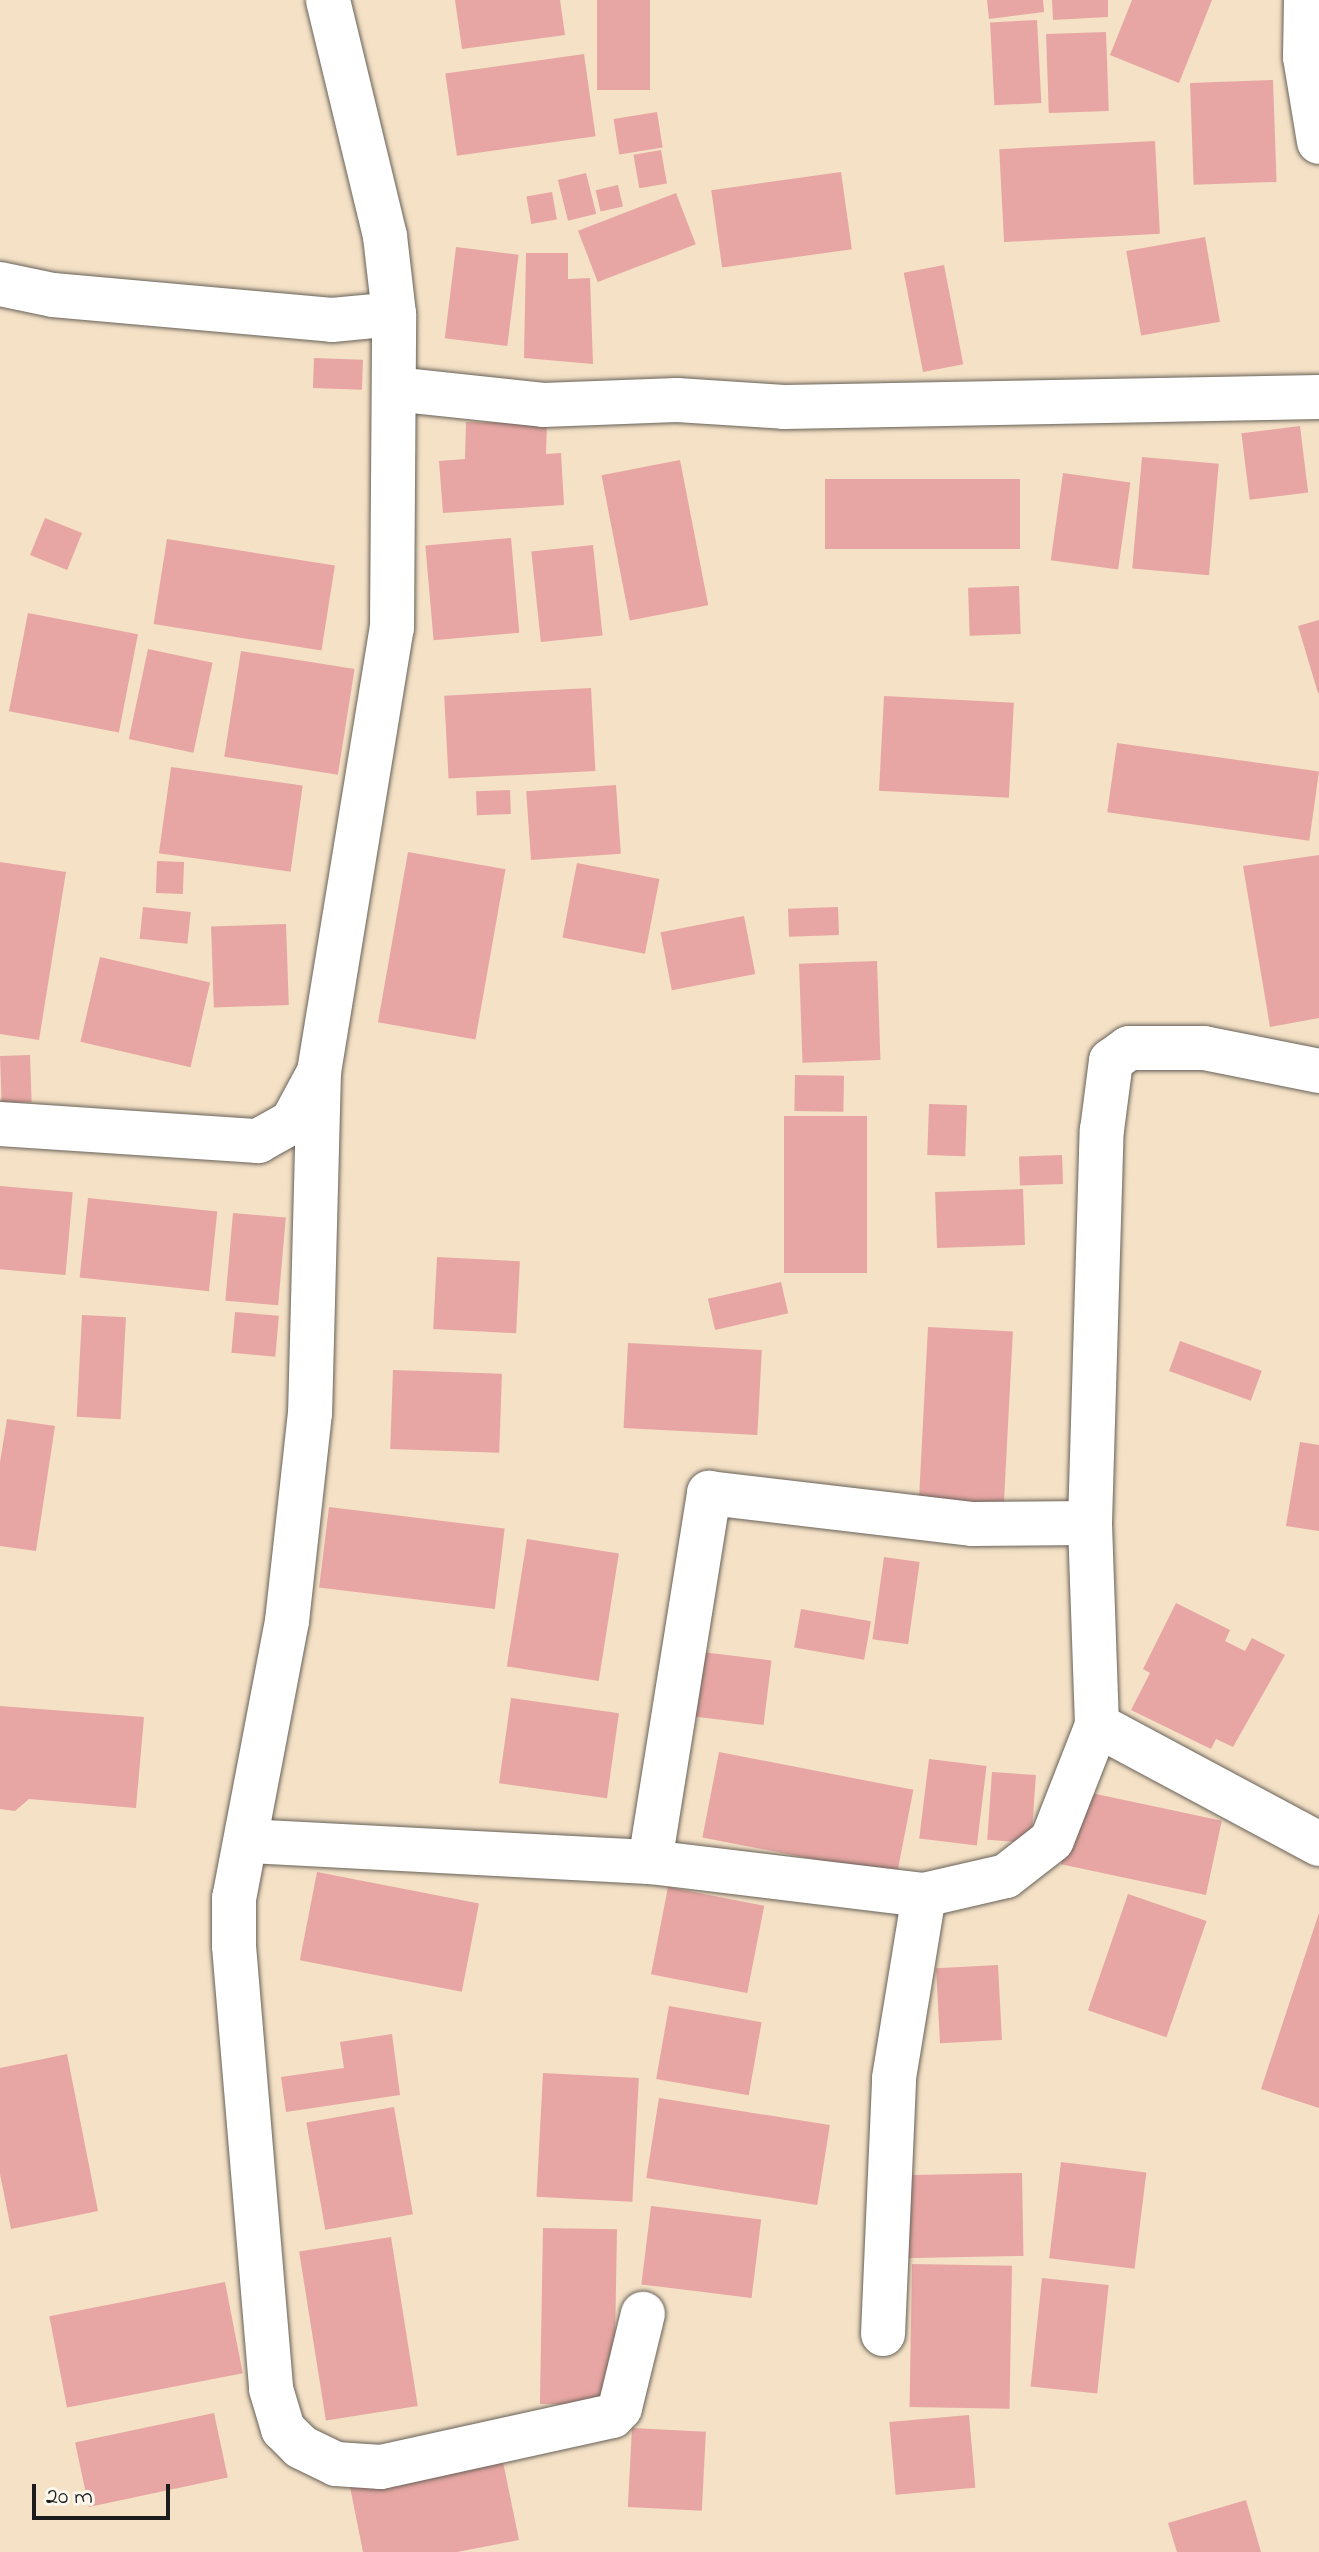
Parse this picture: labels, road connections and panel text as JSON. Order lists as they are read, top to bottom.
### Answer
{
  "scale_bar": "20 m"
}
